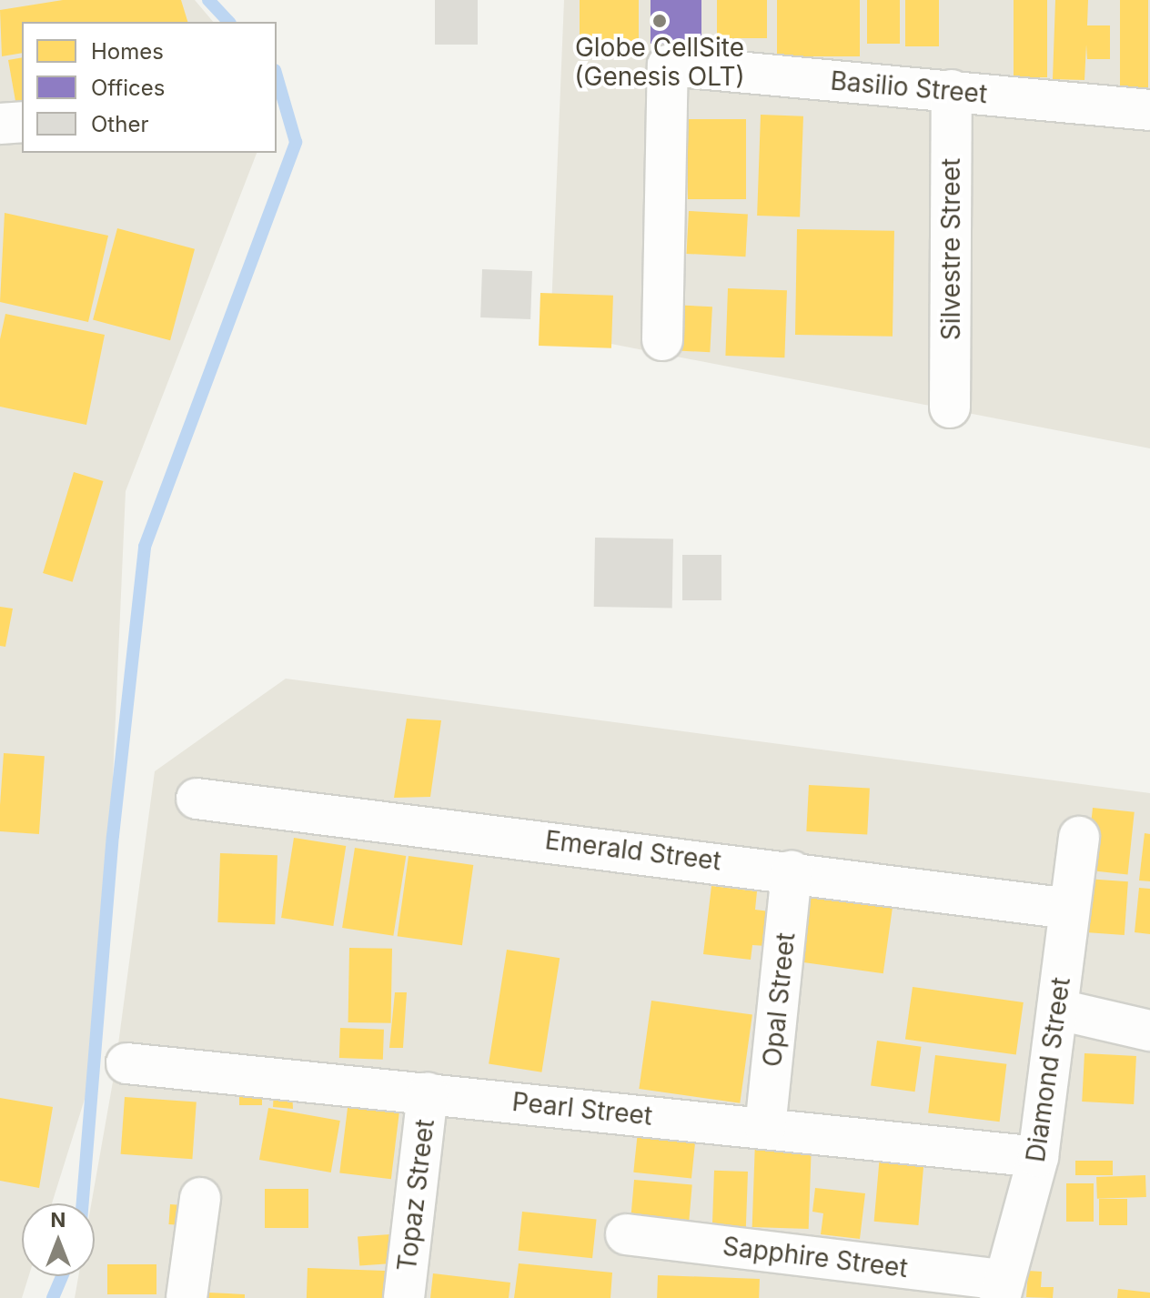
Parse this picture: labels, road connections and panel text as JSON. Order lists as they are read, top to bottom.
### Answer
{
  "streets": {
    "street": [
      "Basilio Street",
      "Silvestre Street",
      "Emerald Street",
      "Opal Street",
      "Diamond Street",
      "Pearl Street",
      "Topaz Street",
      "Sapphire Street"
    ]
  },
  "crossings": [
    ["Basilio Street", "Silvestre Street"],
    ["Emerald Street", "Opal Street"],
    ["Emerald Street", "Diamond Street"],
    ["Opal Street", "Pearl Street"],
    ["Diamond Street", "Pearl Street"],
    ["Diamond Street", "Sapphire Street"],
    ["Pearl Street", "Topaz Street"]
  ],
  "places": ["Globe CellSite (Genesis OLT)"],
  "legend": ["Homes", "Offices", "Other"],
  "north": "top"
}
